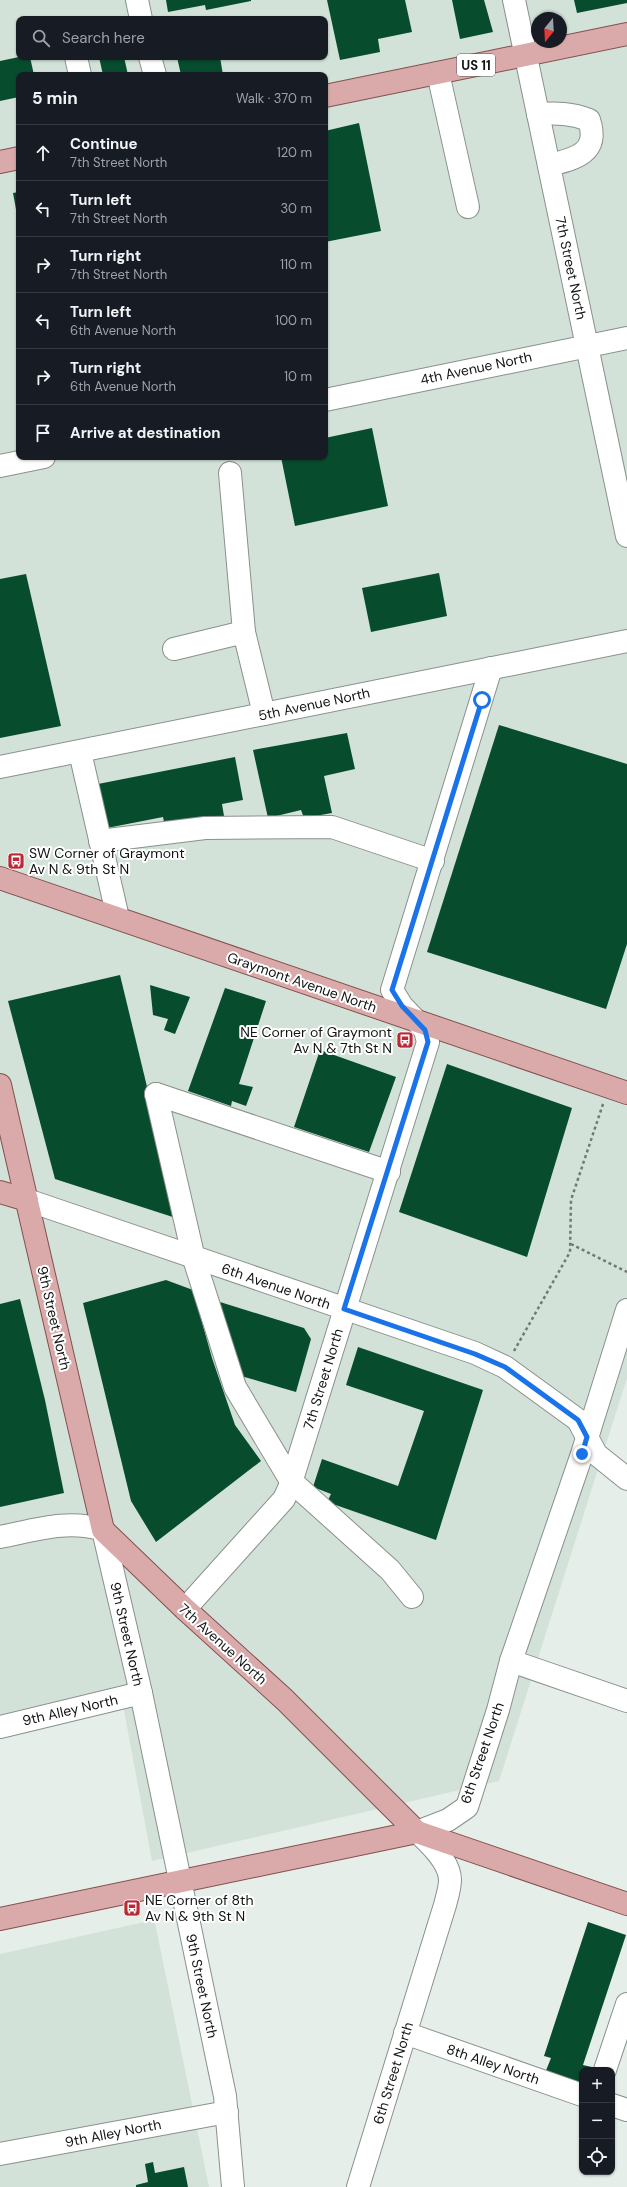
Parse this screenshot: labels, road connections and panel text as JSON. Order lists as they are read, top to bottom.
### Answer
{
  "streets": {
    "main road": [
      "US 11",
      "Graymont Avenue North",
      "6th Avenue North",
      "9th Street North",
      "7th Avenue North"
    ],
    "street": [
      "7th Street North",
      "4th Avenue North",
      "5th Avenue North",
      "9th Alley North",
      "6th Street North",
      "8th Alley North"
    ]
  },
  "crossings": [
    ["US 11", "7th Street North"],
    ["7th Street North", "4th Avenue North"],
    ["7th Street North", "5th Avenue North"],
    ["7th Street North", "Graymont Avenue North"],
    ["7th Street North", "6th Avenue North"],
    ["7th Street North", "7th Avenue North"],
    ["6th Avenue North", "9th Street North"],
    ["6th Avenue North", "6th Street North"],
    ["9th Street North", "7th Avenue North"],
    ["9th Street North", "9th Alley North"],
    ["7th Avenue North", "6th Street North"],
    ["6th Street North", "8th Alley North"]
  ],
  "places": {
    "bus stop": ["SW Corner of Graymont Av N & 9th St N", "NE Corner of Graymont Av N & 7th St N", "NE Corner of 8th Av N & 9th St N"]
  },
  "north": "bottom",
  "page": {
    "search": "Search here",
    "heading": ["5 min", "Walk · 370 m"],
    "list": [
      ["Continue", "7th Street North", "120 m"],
      ["Turn left", "7th Street North", "30 m"],
      ["Turn right", "7th Street North", "110 m"],
      ["Turn left", "6th Avenue North", "100 m"],
      ["Turn right", "6th Avenue North", "10 m"],
      "Arrive at destination"
    ],
    "map_buttons": ["+", "−"]
  }
}
